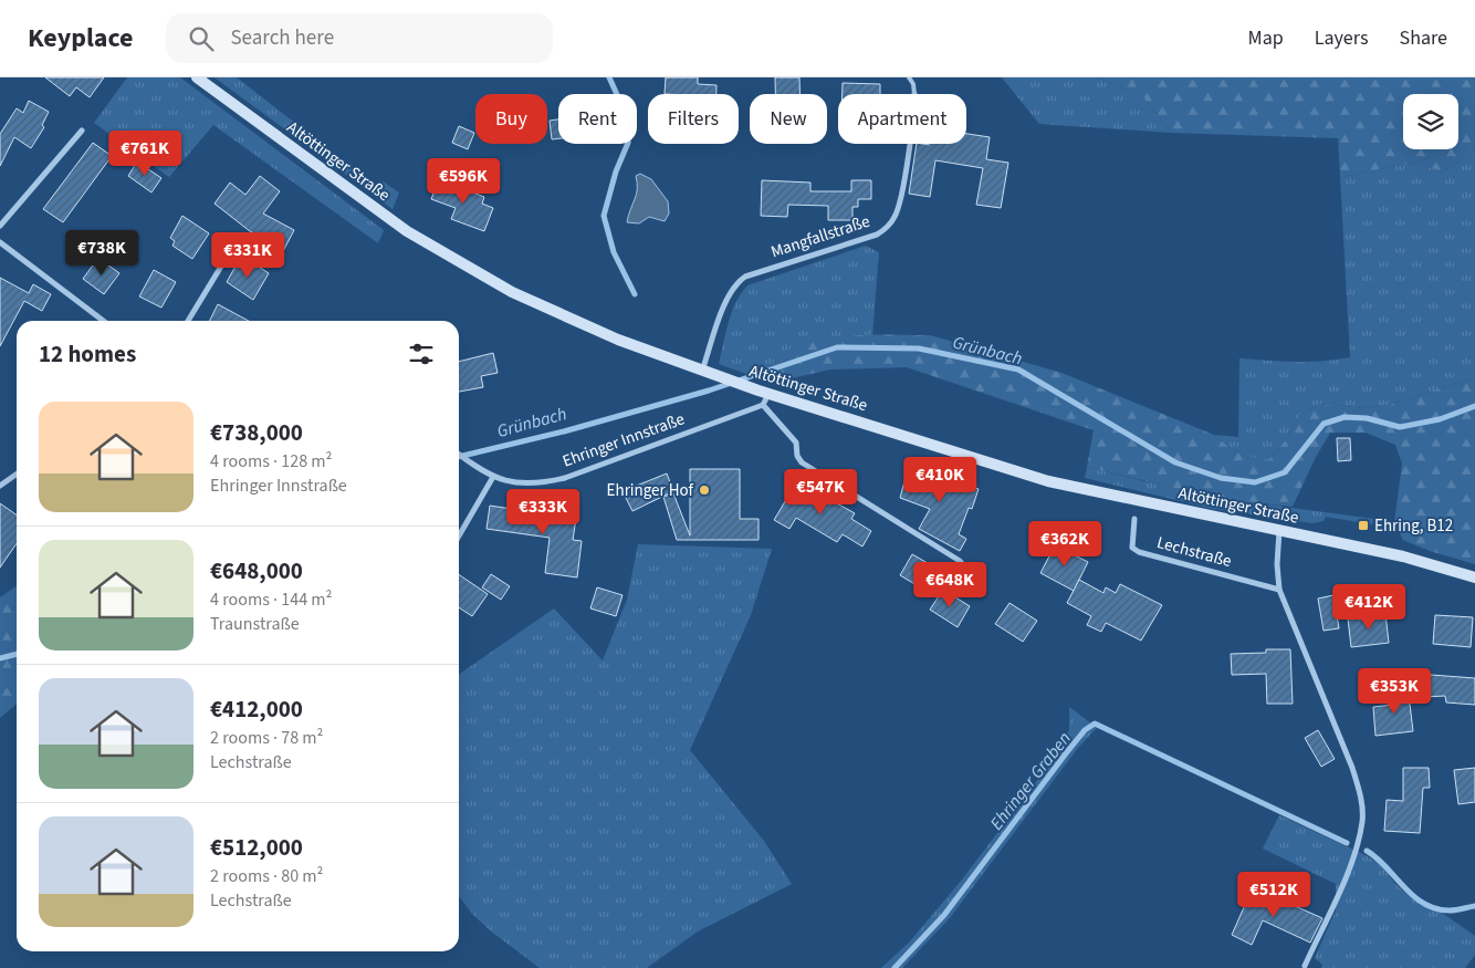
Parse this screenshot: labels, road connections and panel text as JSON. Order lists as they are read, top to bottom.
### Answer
{
  "streets": {
    "main road": ["Altöttinger Straße"],
    "street": ["Mangfallstraße", "Ehringer Innstraße", "Lechstraße"]
  },
  "crossings": [
    ["Altöttinger Straße", "Mangfallstraße"]
  ],
  "water": ["Grünbach", "Ehringer Graben"],
  "places": {
    "other": ["Ehringer Hof"],
    "transit": ["Ehring, B12"]
  },
  "page": {
    "header": "Keyplace",
    "search": "Search here",
    "nav": ["Map", "Layers", "Share"],
    "chip": [
      "Buy",
      "Rent",
      "Filters",
      "New",
      "Apartment"
    ],
    "price": [
      "€761K",
      "€596K",
      "€738K",
      "€331K",
      "€410K",
      "€547K",
      "€333K",
      "€362K",
      "€648K",
      "€412K",
      "€353K",
      "€512K"
    ],
    "heading": "12 homes",
    "list": [
      {
        "name": "€738,000",
        "note": "4 rooms · 128 m² · Ehringer Innstraße"
      },
      {
        "name": "€648,000",
        "note": "4 rooms · 144 m² · Traunstraße"
      },
      {
        "name": "€412,000",
        "note": "2 rooms · 78 m² · Lechstraße"
      },
      {
        "name": "€512,000",
        "note": "2 rooms · 80 m² · Lechstraße"
      }
    ]
  }
}
